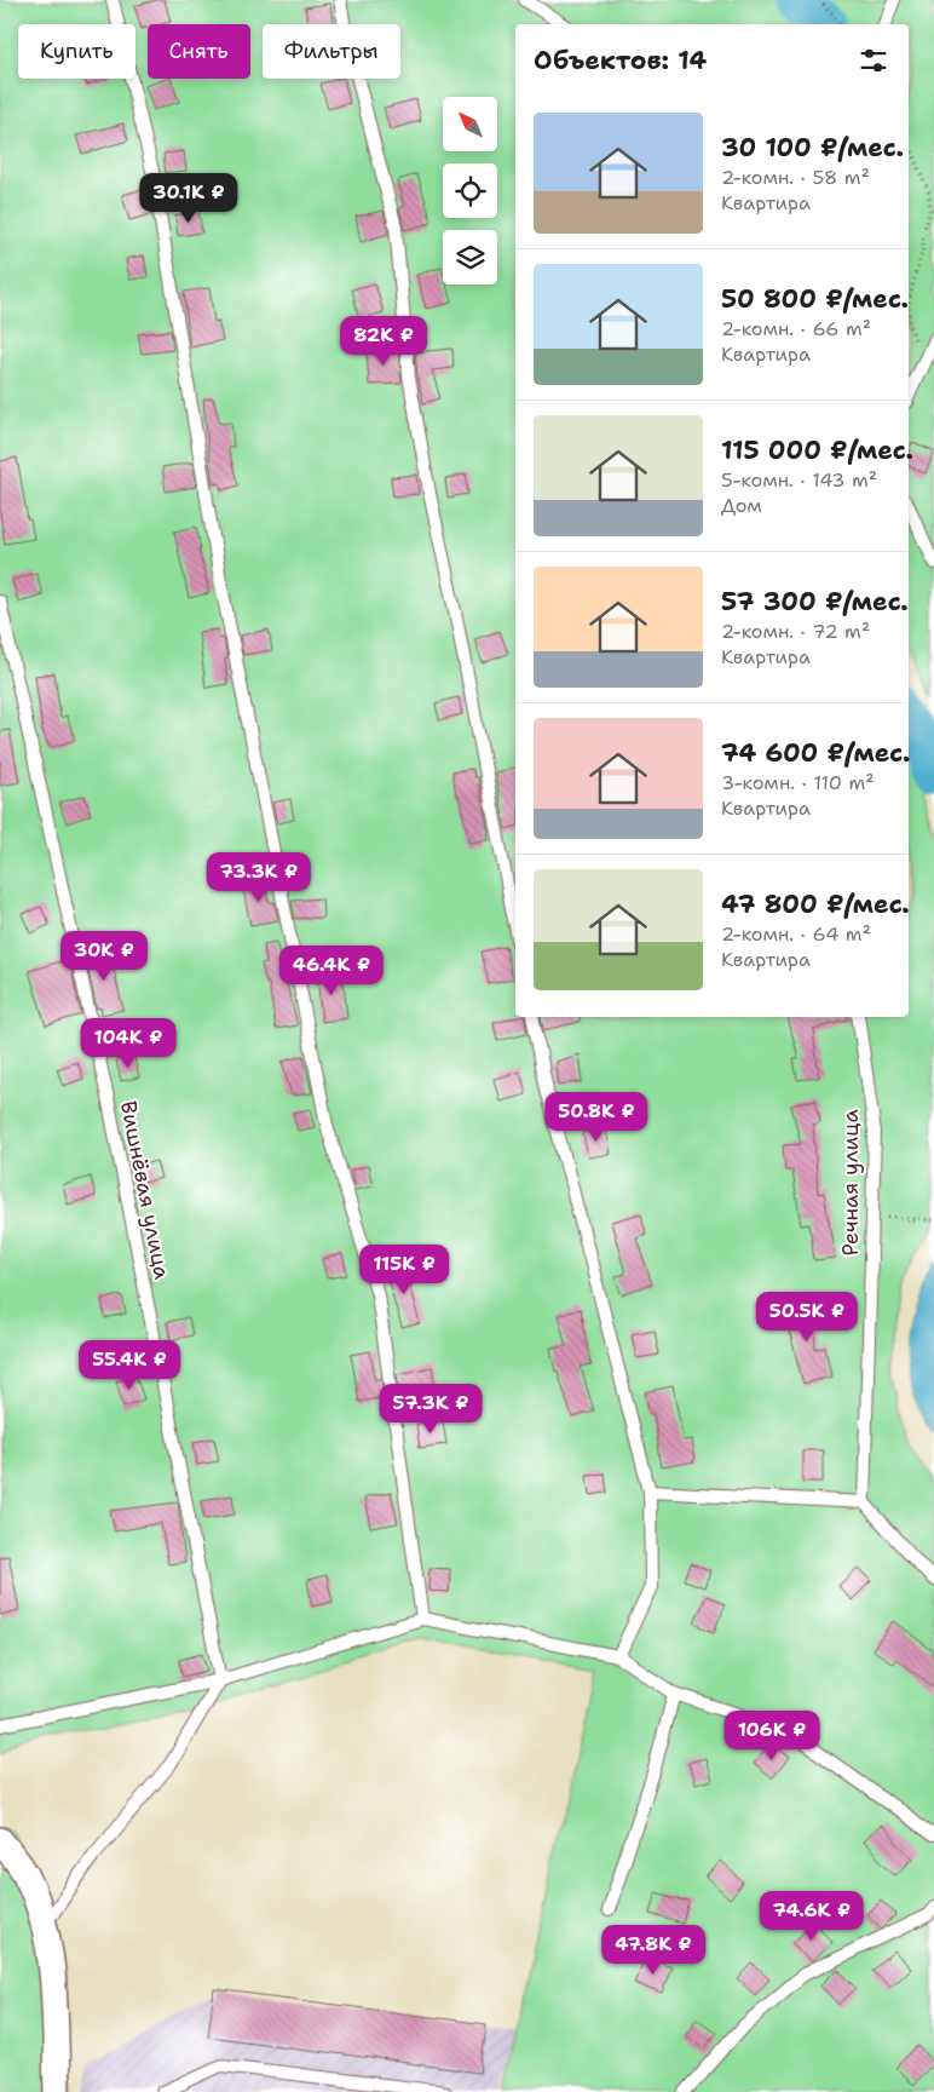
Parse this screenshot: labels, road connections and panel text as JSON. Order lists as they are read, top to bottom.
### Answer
{
  "streets": {
    "lane": ["Речная улица", "Вишнёвая улица"]
  },
  "north": "top left",
  "page": {
    "chip": ["Купить", "Снять", "Фильтры"],
    "heading": "Объектов: 14",
    "list": [
      {
        "name": "30 100 ₽/мес.",
        "note": "2-комн. · 58 m² · Квартира"
      },
      {
        "name": "50 800 ₽/мес.",
        "note": "2-комн. · 66 m² · Квартира"
      },
      {
        "name": "115 000 ₽/мес.",
        "note": "5-комн. · 143 m² · Дом"
      },
      {
        "name": "57 300 ₽/мес.",
        "note": "2-комн. · 72 m² · Квартира"
      },
      {
        "name": "74 600 ₽/мес.",
        "note": "3-комн. · 110 m² · Квартира"
      },
      {
        "name": "47 800 ₽/мес.",
        "note": "2-комн. · 64 m² · Квартира"
      }
    ],
    "price": [
      "30.1K ₽",
      "82K ₽",
      "73.3K ₽",
      "30K ₽",
      "46.4K ₽",
      "104K ₽",
      "50.8K ₽",
      "115K ₽",
      "50.5K ₽",
      "55.4K ₽",
      "57.3K ₽",
      "106K ₽",
      "74.6K ₽",
      "47.8K ₽"
    ]
  }
}
